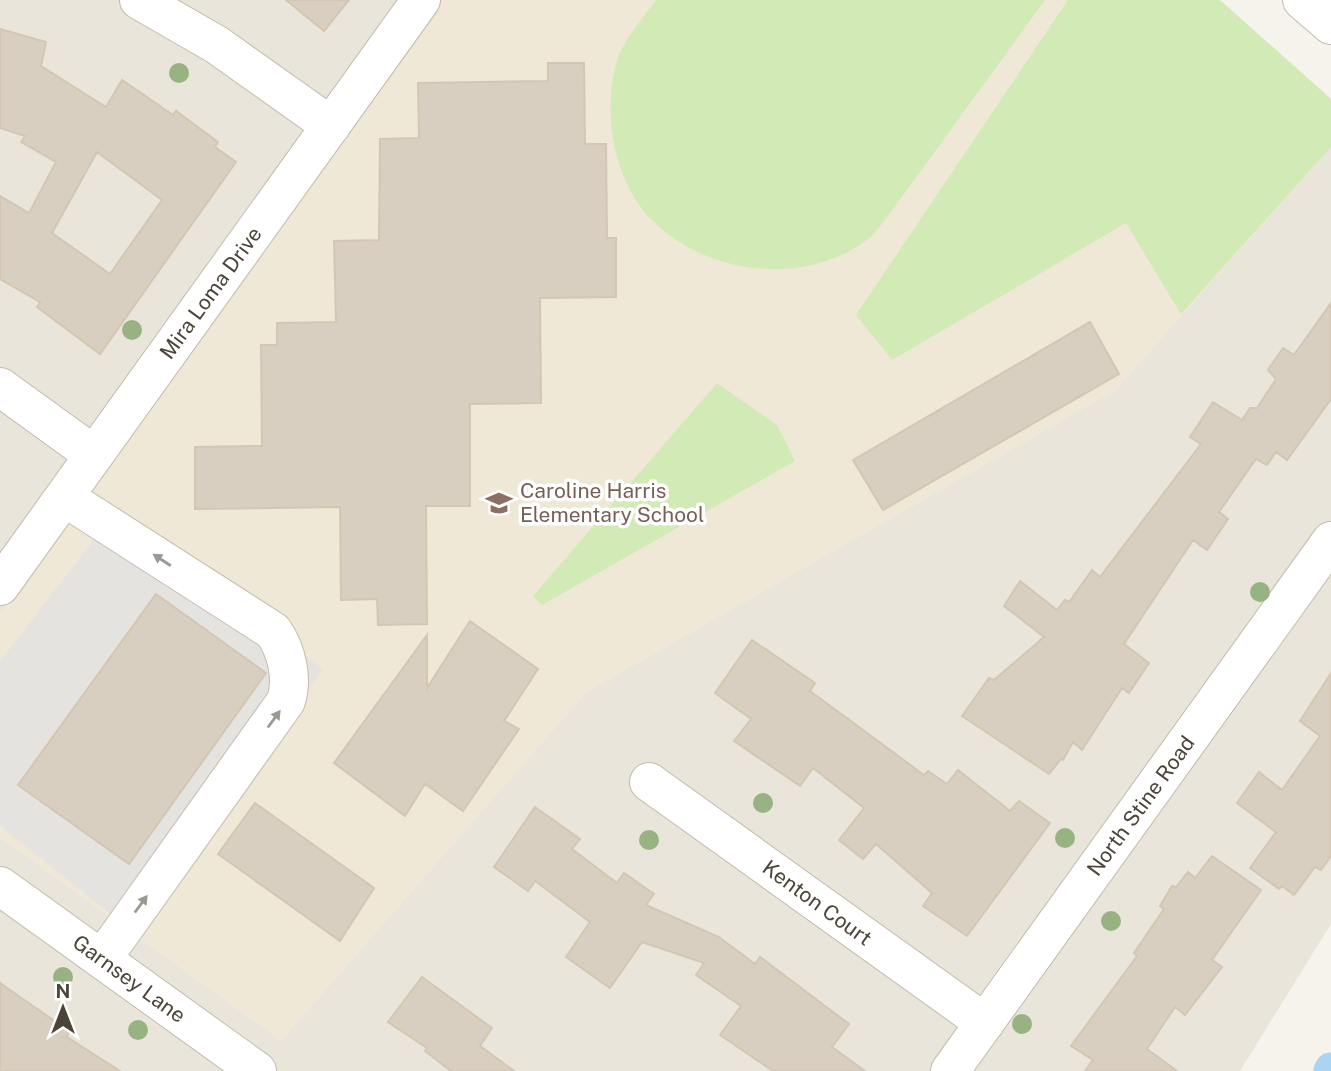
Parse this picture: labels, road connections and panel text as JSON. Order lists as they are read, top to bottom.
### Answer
{
  "streets": {
    "street": [
      "Mira Loma Drive",
      "North Stine Road",
      "Kenton Court",
      "Garnsey Lane"
    ]
  },
  "crossings": [
    ["North Stine Road", "Kenton Court"]
  ],
  "places": {
    "school or university": ["Caroline Harris Elementary School"]
  },
  "north": "top"
}
